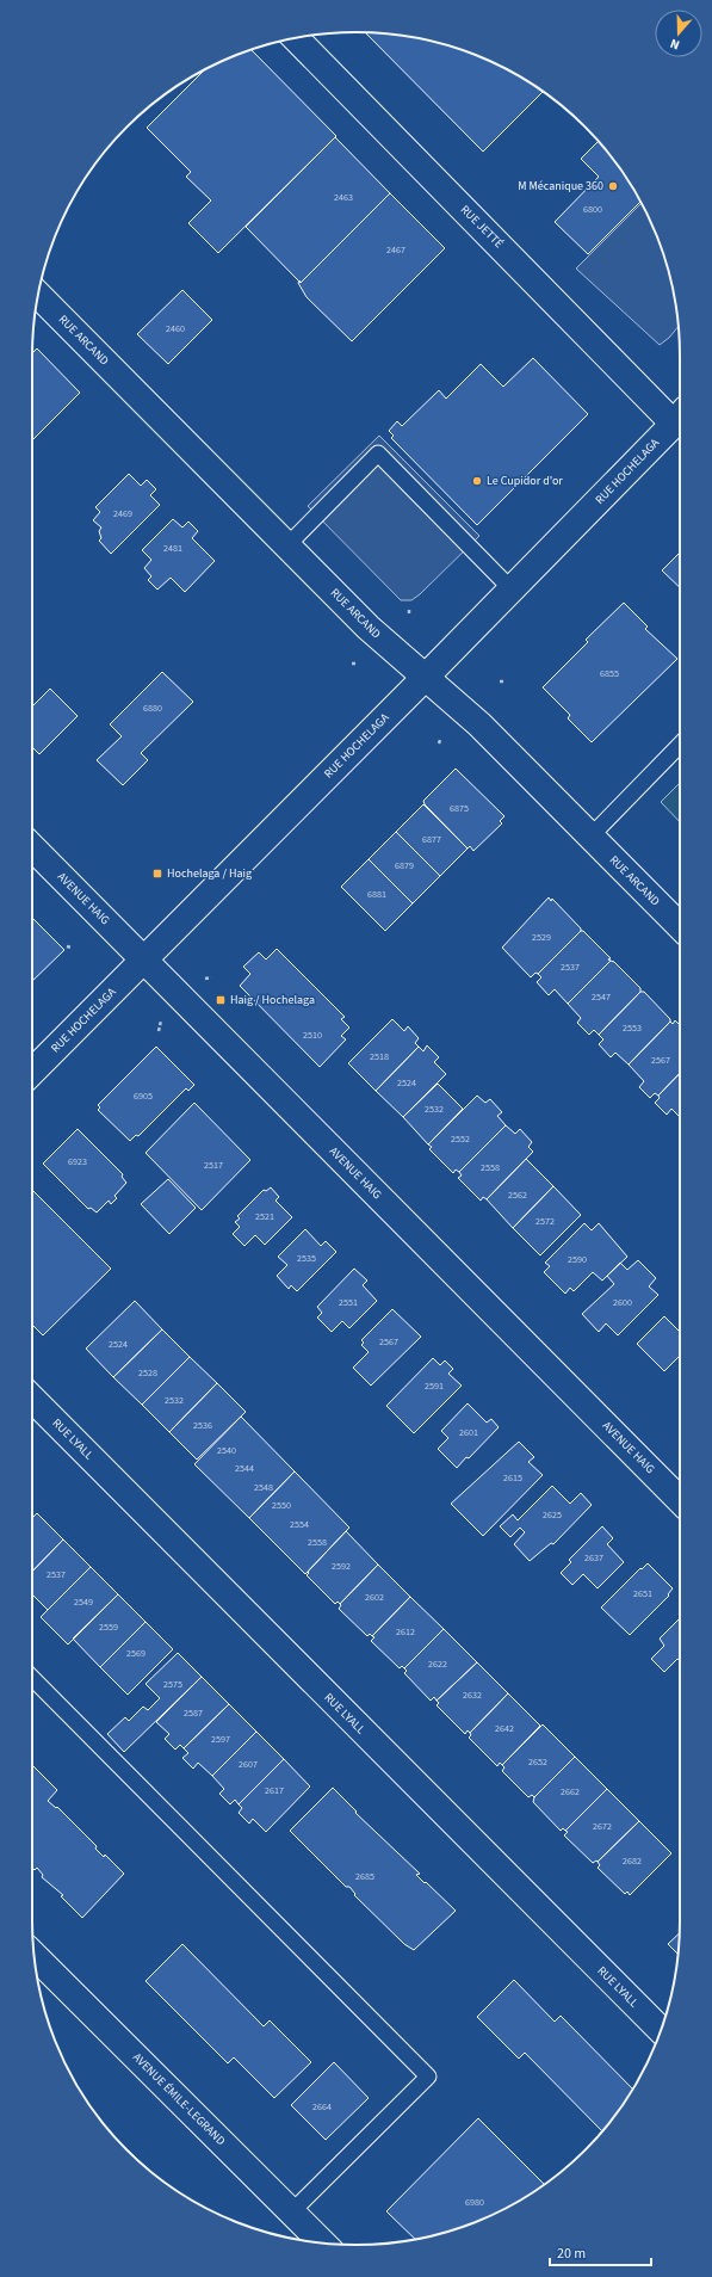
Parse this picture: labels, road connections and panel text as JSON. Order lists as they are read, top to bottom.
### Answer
{
  "streets": {
    "street": [
      "RUE JETTÉ",
      "RUE ARCAND",
      "RUE HOCHELAGA",
      "AVENUE HAIG",
      "RUE LYALL",
      "AVENUE ÉMILE-LEGRAND"
    ]
  },
  "crossings": [
    ["RUE JETTÉ", "RUE HOCHELAGA"],
    ["RUE ARCAND", "RUE HOCHELAGA"],
    ["RUE HOCHELAGA", "AVENUE HAIG"]
  ],
  "places": {
    "other": ["M Mécanique 360", "Le Cupidor d'or"],
    "transit": ["Hochelaga / Haig", "Haig / Hochelaga"]
  },
  "house_numbers": [
    "2463",
    "6800",
    "2467",
    "2460",
    "2469",
    "2481",
    "6855",
    "6880",
    "6875",
    "6877",
    "6879",
    "6881",
    "2529",
    "2537",
    "2547",
    "2553",
    "2510",
    "2518",
    "2567",
    "2524",
    "6905",
    "2532",
    "2552",
    "6923",
    "2517",
    "2558",
    "2562",
    "2521",
    "2572",
    "2535",
    "2590",
    "2551",
    "2600",
    "2567",
    "2524",
    "2528",
    "2591",
    "2532",
    "2536",
    "2601",
    "2540",
    "2544",
    "2615",
    "2548",
    "2550",
    "2625",
    "2554",
    "2558",
    "2637",
    "2592",
    "2537",
    "2651",
    "2602",
    "2549",
    "2559",
    "2612",
    "2569",
    "2622",
    "2575",
    "2632",
    "2587",
    "2642",
    "2597",
    "2652",
    "2607",
    "2617",
    "2662",
    "2672",
    "2682",
    "2685",
    "2664",
    "6980"
  ],
  "scale_bar": "20 m",
  "north": "bottom"
}
